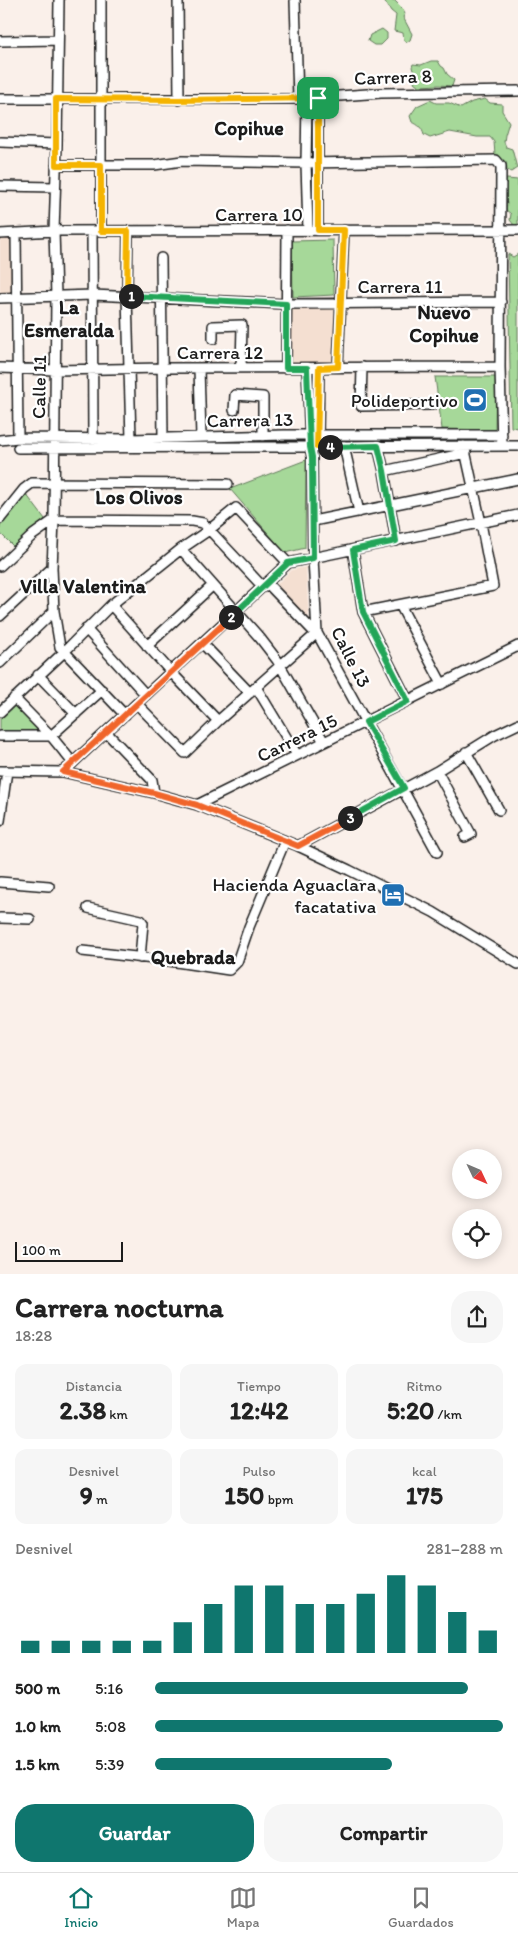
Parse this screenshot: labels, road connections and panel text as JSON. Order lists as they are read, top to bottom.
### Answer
{
  "streets": {
    "street": [
      "Carrera 8",
      "Carrera 10",
      "Carrera 11",
      "Carrera 12",
      "Calle 11",
      "Carrera 13",
      "Calle 13",
      "Carrera 15"
    ]
  },
  "crossings": [
    ["Carrera 8", "Calle 11"],
    ["Carrera 10", "Calle 11"],
    ["Carrera 11", "Calle 11"],
    ["Carrera 12", "Calle 11"],
    ["Carrera 12", "Calle 13"],
    ["Calle 11", "Carrera 13"],
    ["Carrera 13", "Calle 13"],
    ["Calle 13", "Carrera 15"]
  ],
  "districts": [
    "Copihue",
    "La Esmeralda",
    "Nuevo Copihue",
    "Los Olivos",
    "Villa Valentina",
    "Quebrada"
  ],
  "places": {
    "sports": ["Polideportivo"],
    "hotel": ["Hacienda Aguaclara facatativa"]
  },
  "scale_bar": "100 m",
  "north": "bottom right",
  "page": {
    "pins": [
      "1",
      "4",
      "2",
      "3"
    ],
    "scale": "100 m",
    "heading": ["Carrera nocturna", "18:28"],
    "stats": [
      ["Distancia", "2.38 km"],
      ["Tiempo", "12:42"],
      ["Ritmo", "5:20 /km"],
      ["Desnivel", "9 m"],
      ["Pulso", "150 bpm"],
      ["kcal", "175"]
    ],
    "chart": ["Desnivel", "281–288 m"],
    "list": [
      {
        "name": "500 m",
        "note": "5:16"
      },
      {
        "name": "1.0 km",
        "note": "5:08"
      },
      {
        "name": "1.5 km",
        "note": "5:39"
      }
    ],
    "buttons": ["Guardar", "Compartir"],
    "tabs": ["Inicio", "Mapa", "Guardados"]
  }
}
